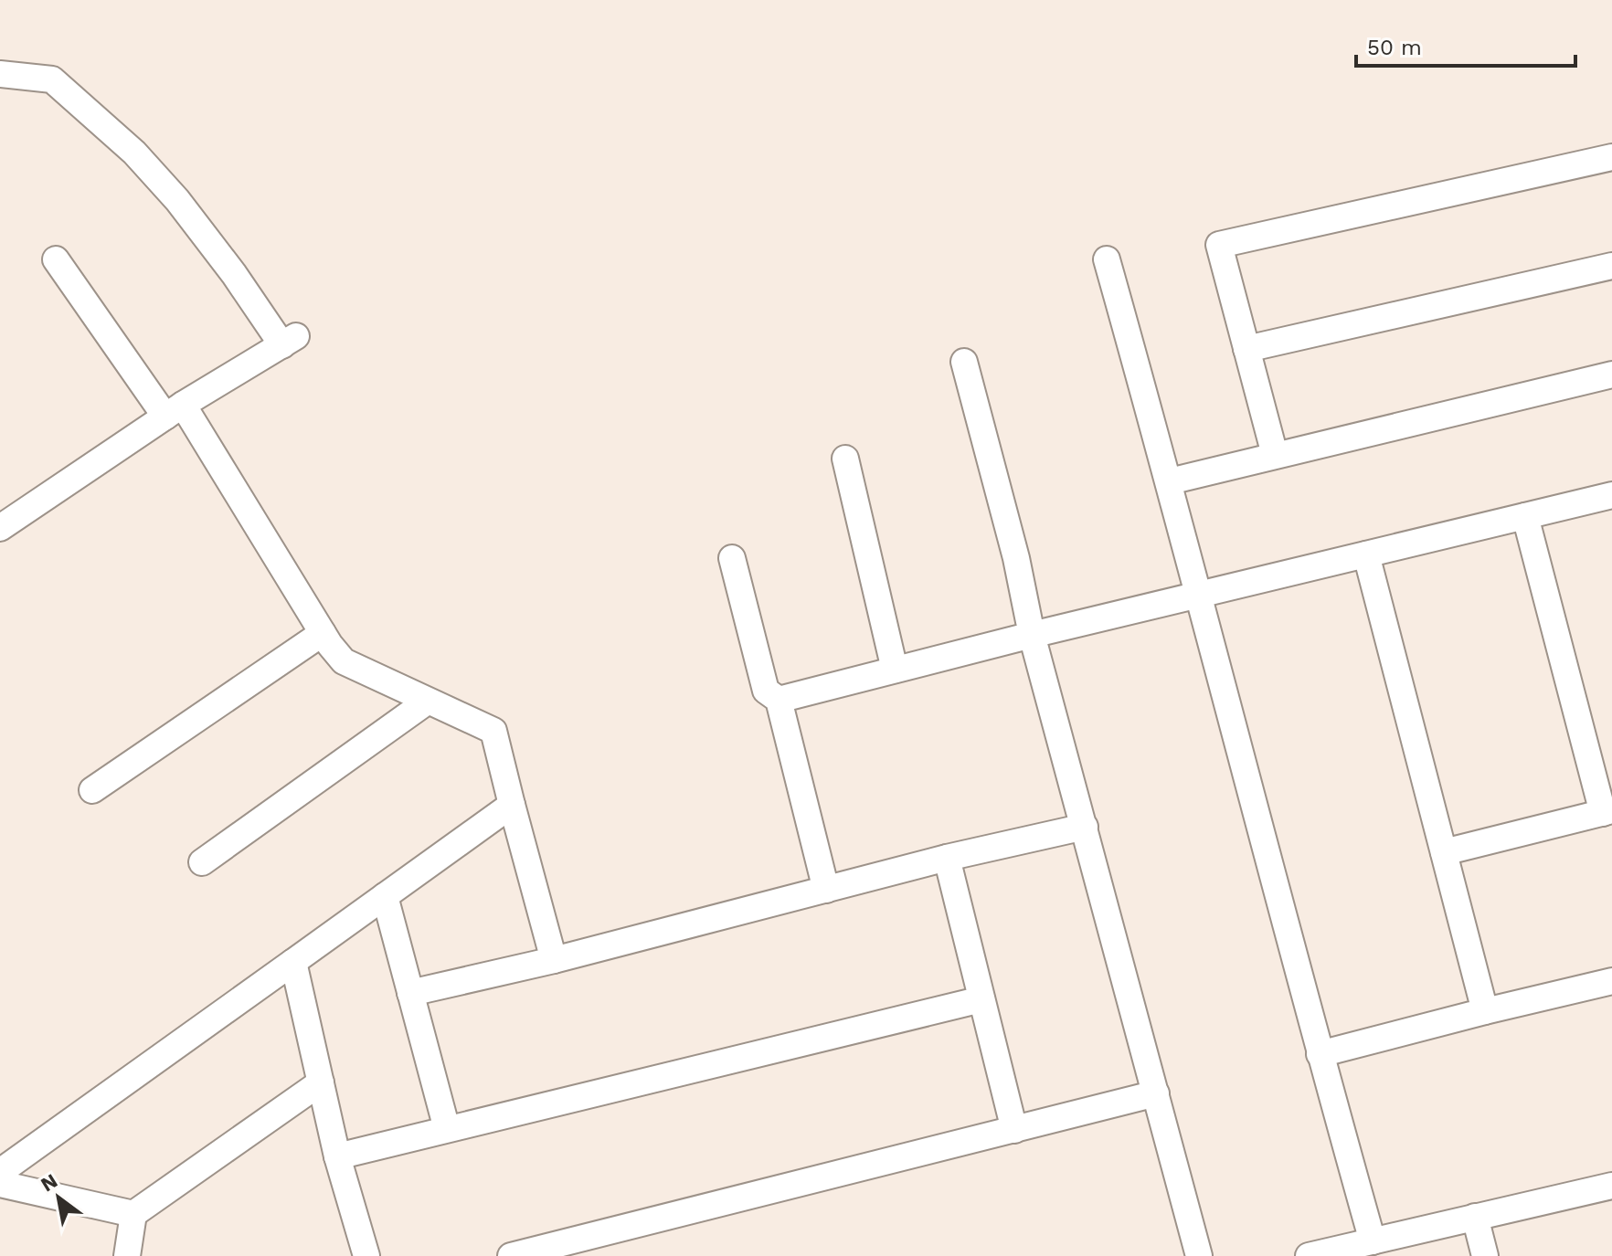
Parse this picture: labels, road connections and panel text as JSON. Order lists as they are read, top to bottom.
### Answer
{
  "scale_bar": "50 m",
  "north": "top left"
}
